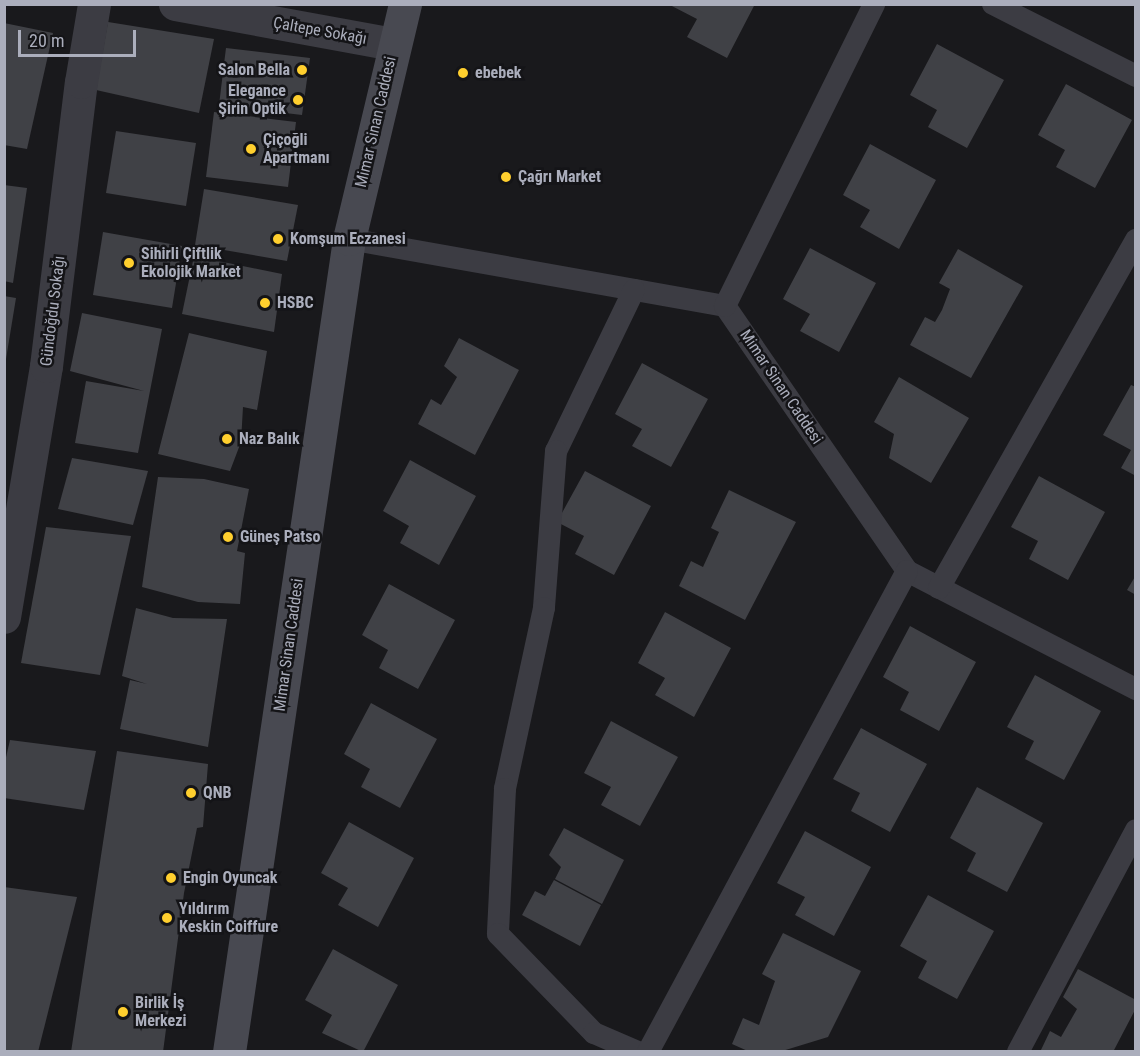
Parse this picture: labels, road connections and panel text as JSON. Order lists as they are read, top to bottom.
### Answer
{
  "streets": {
    "main road": ["Mimar Sinan Caddesi"],
    "street": ["Çaltepe Sokağı", "Gündoğdu Sokağı"]
  },
  "crossings": [
    ["Çaltepe Sokağı", "Mimar Sinan Caddesi"]
  ],
  "places": [
    "Salon Bella",
    "ebebek",
    "Elegance Şirin Optik",
    "Çiçoğli Apartmanı",
    "Çağrı Market",
    "Komşum Eczanesi",
    "Sihirli Çiftlik Ekolojik Market",
    "HSBC",
    "Naz Balık",
    "Güneş Patso",
    "QNB",
    "Engin Oyuncak",
    "Yıldırım Keskin Coiffure",
    "Birlik İş Merkezi"
  ],
  "scale_bar": "20 m"
}
